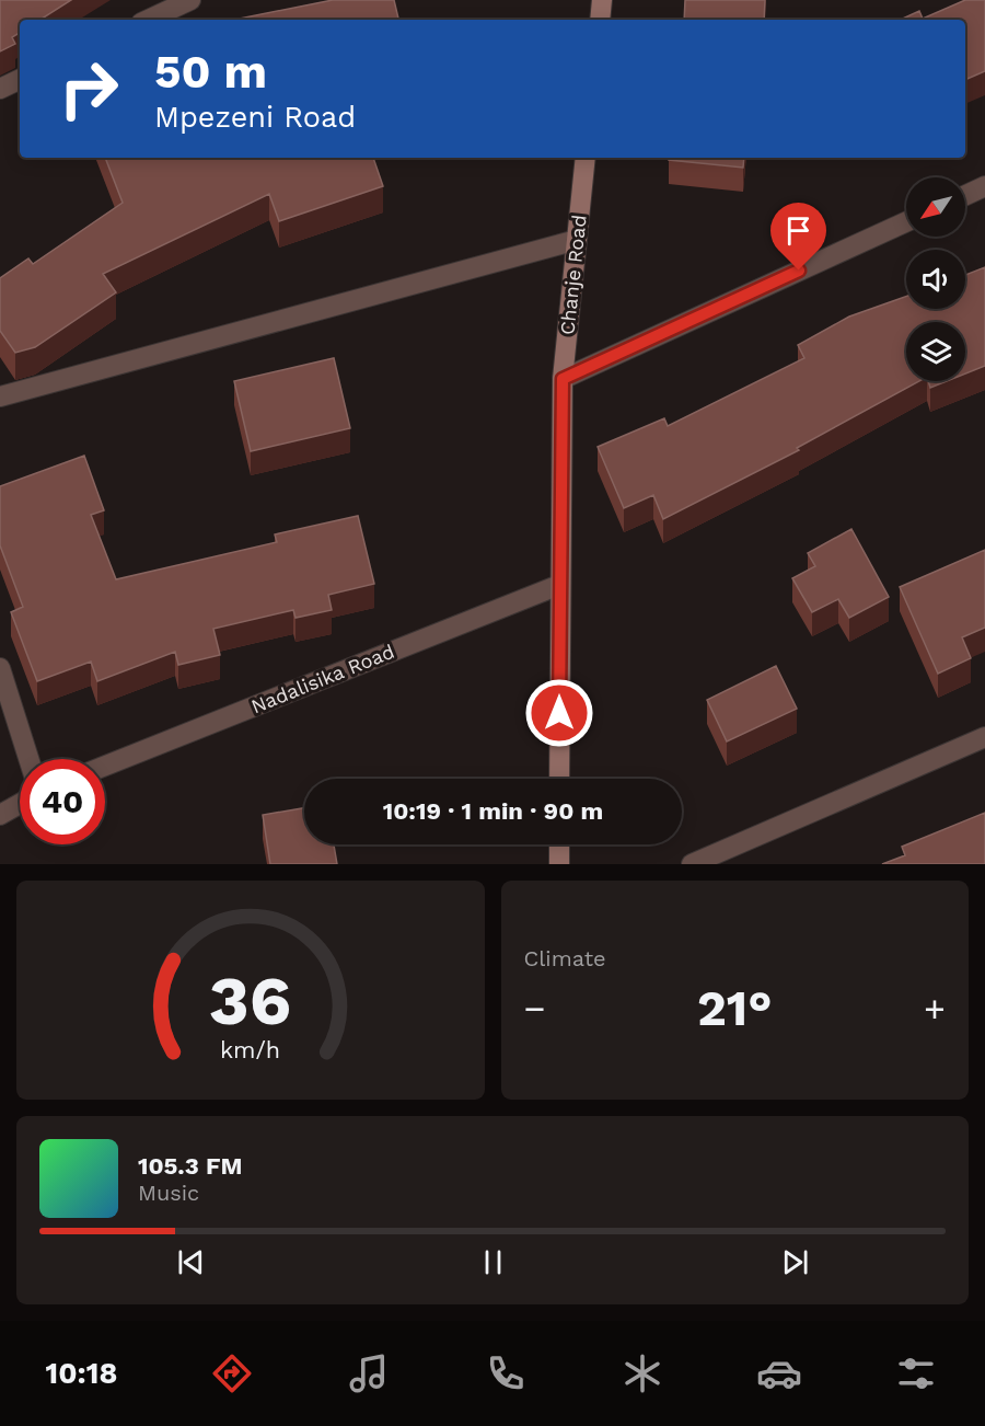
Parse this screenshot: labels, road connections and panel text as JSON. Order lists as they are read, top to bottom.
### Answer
{
  "streets": {
    "street": ["Chanje Road", "Nadalisika Road"]
  },
  "crossings": [
    ["Chanje Road", "Nadalisika Road"]
  ],
  "north": "bottom left",
  "page": {
    "turn": ["50 m", "Mpezeni Road"],
    "limit": "40",
    "trip": "10:19 · 1 min · 90 m",
    "tile": "Climate",
    "heat": ["−", "21°", "+"],
    "song": ["105.3 FM", "Music"],
    "tabs": "10:18",
    "gauge": ["36", "km/h"]
  }
}
